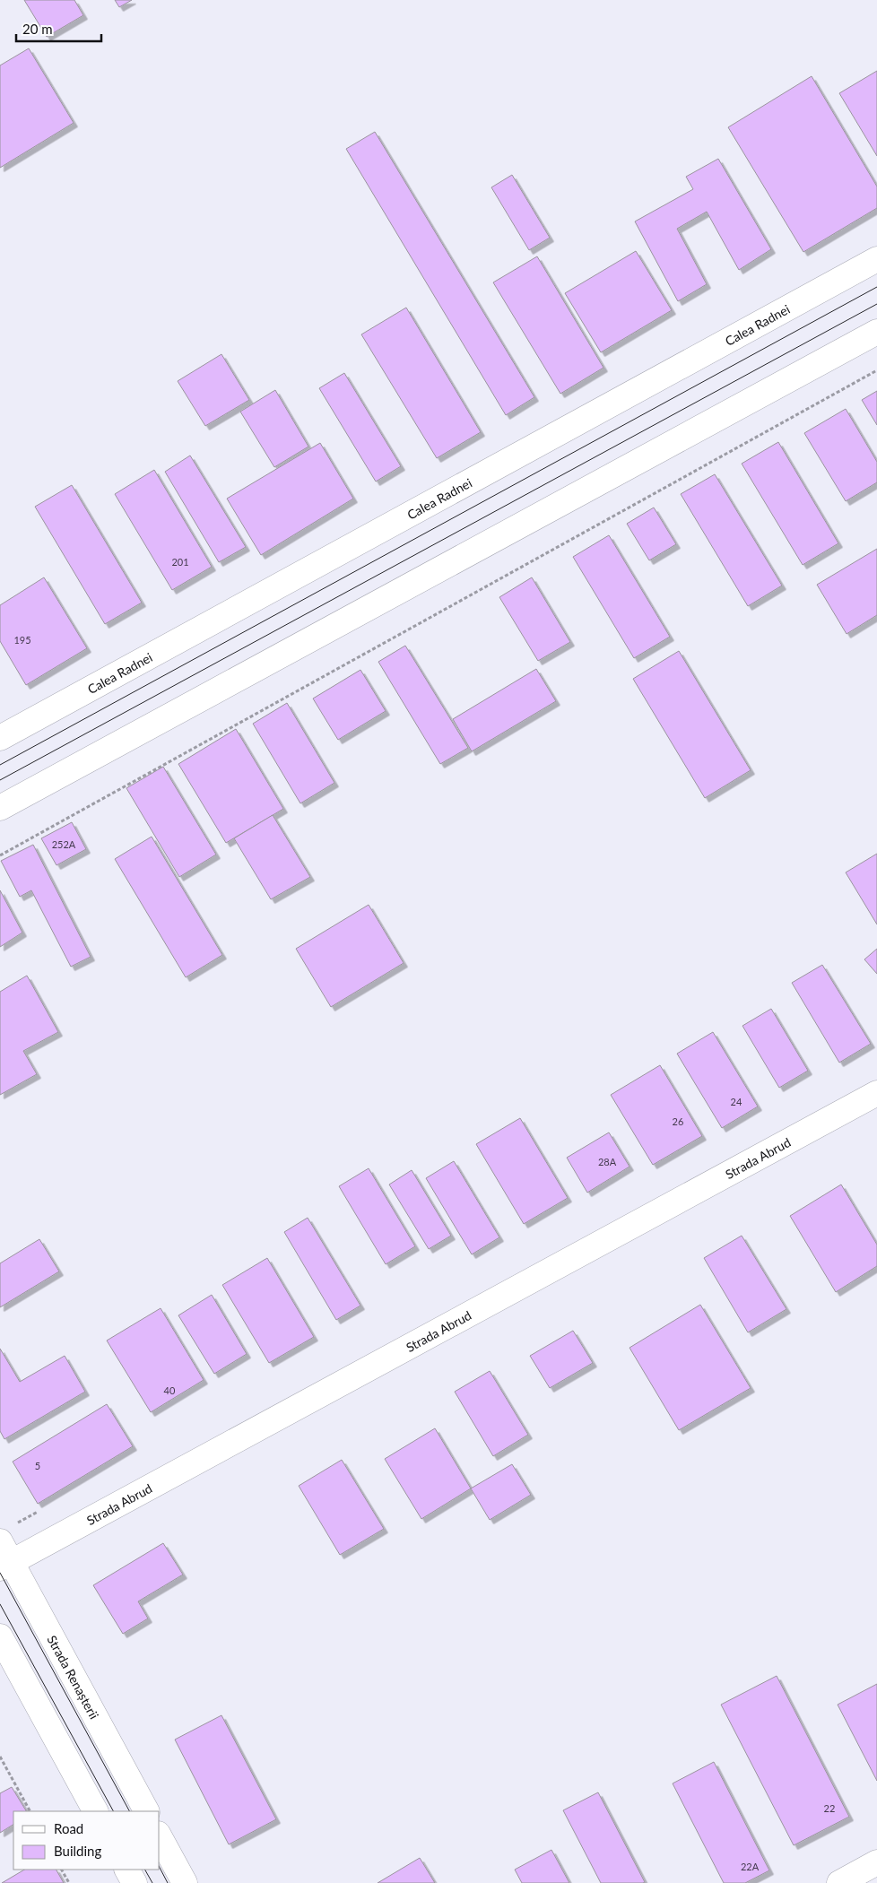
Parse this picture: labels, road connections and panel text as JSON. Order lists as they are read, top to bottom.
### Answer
{
  "streets": {
    "main road": ["Calea Radnei", "Strada Abrud", "Strada Renașterii"]
  },
  "crossings": [
    ["Strada Abrud", "Strada Renașterii"]
  ],
  "house_numbers": [
    "201",
    "195",
    "252A",
    "24",
    "26",
    "28A",
    "40",
    "5",
    "22",
    "22A"
  ],
  "legend": ["Road", "Building"],
  "scale_bar": "20 m"
}
